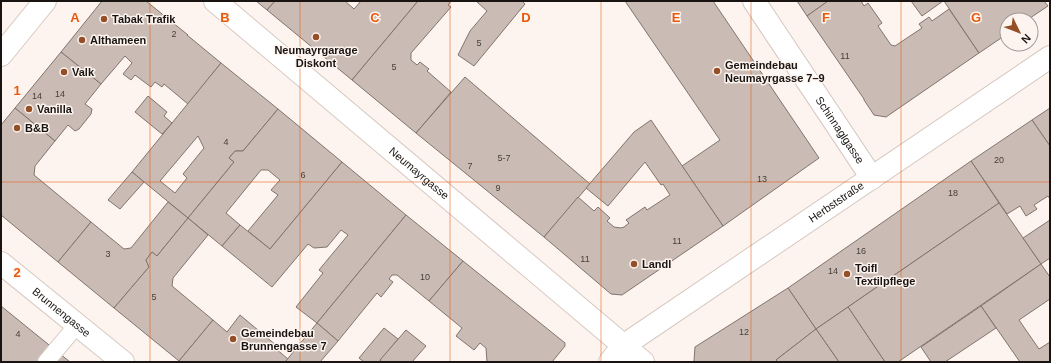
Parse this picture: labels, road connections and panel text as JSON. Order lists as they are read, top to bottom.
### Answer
{
  "streets": {
    "street": [
      "Schinnaglgasse",
      "Neumayrgasse",
      "Herbststraße",
      "Brunnengasse"
    ]
  },
  "crossings": [
    ["Schinnaglgasse", "Herbststraße"],
    ["Neumayrgasse", "Herbststraße"]
  ],
  "places": [
    "Tabak Trafik",
    "Neumayrgarage Diskont",
    "Althameen",
    "Gemeindebau Neumayrgasse 7–9",
    "Valk",
    "Vanilla",
    "B&B",
    "Landl",
    "Toifl Textilpflege",
    "Gemeindebau Brunnengasse 7"
  ],
  "house_numbers": [
    "2",
    "5",
    "11",
    "5",
    "14",
    "14",
    "4",
    "5-7",
    "20",
    "7",
    "6",
    "13",
    "9",
    "18",
    "11",
    "16",
    "3",
    "11",
    "14",
    "10",
    "5",
    "12",
    "4"
  ],
  "north": "bottom right",
  "grid": {
    "columns": [
      "A",
      "B",
      "C",
      "D",
      "E",
      "F",
      "G"
    ],
    "rows": ["1", "2"]
  }
}
